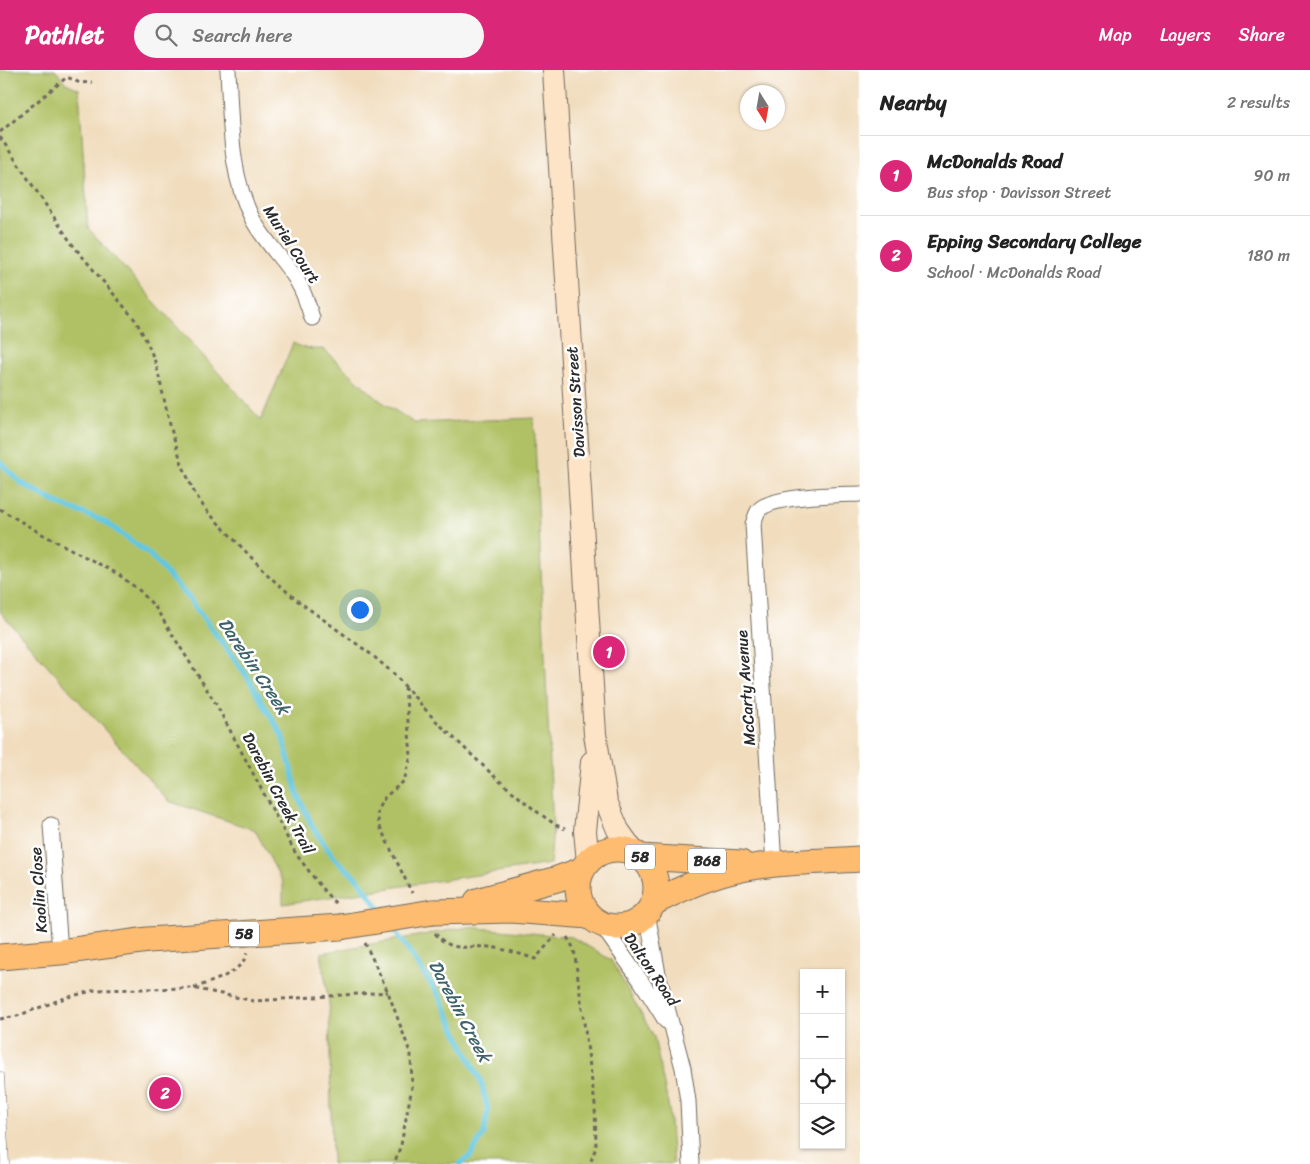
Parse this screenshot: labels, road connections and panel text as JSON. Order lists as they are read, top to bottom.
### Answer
{
  "streets": {
    "main road": ["58", "B68"],
    "street": [
      "Muriel Court",
      "Davisson Street",
      "McCarty Avenue",
      "Kaolin Close",
      "Dalton Road"
    ],
    "path": ["Darebin Creek Trail"]
  },
  "crossings": [
    ["Davisson Street", "58"],
    ["Davisson Street", "B68"],
    ["Davisson Street", "Dalton Road"],
    ["McCarty Avenue", "B68"],
    ["Darebin Creek Trail", "58"],
    ["58", "B68"],
    ["58", "Kaolin Close"],
    ["58", "Dalton Road"],
    ["B68", "Dalton Road"]
  ],
  "water": ["Darebin Creek"],
  "north": "bottom",
  "page": {
    "header": "Pathlet",
    "search": "Search here",
    "nav": ["Map", "Layers", "Share"],
    "heading": ["Nearby", "2 results"],
    "list": [
      {
        "mark": "1",
        "name": "McDonalds Road",
        "note": "Bus stop · Davisson Street",
        "value": "90 m"
      },
      {
        "mark": "2",
        "name": "Epping Secondary College",
        "note": "School · McDonalds Road",
        "value": "180 m"
      }
    ],
    "pins": ["1", "2"],
    "map_buttons": ["+", "−"]
  }
}
